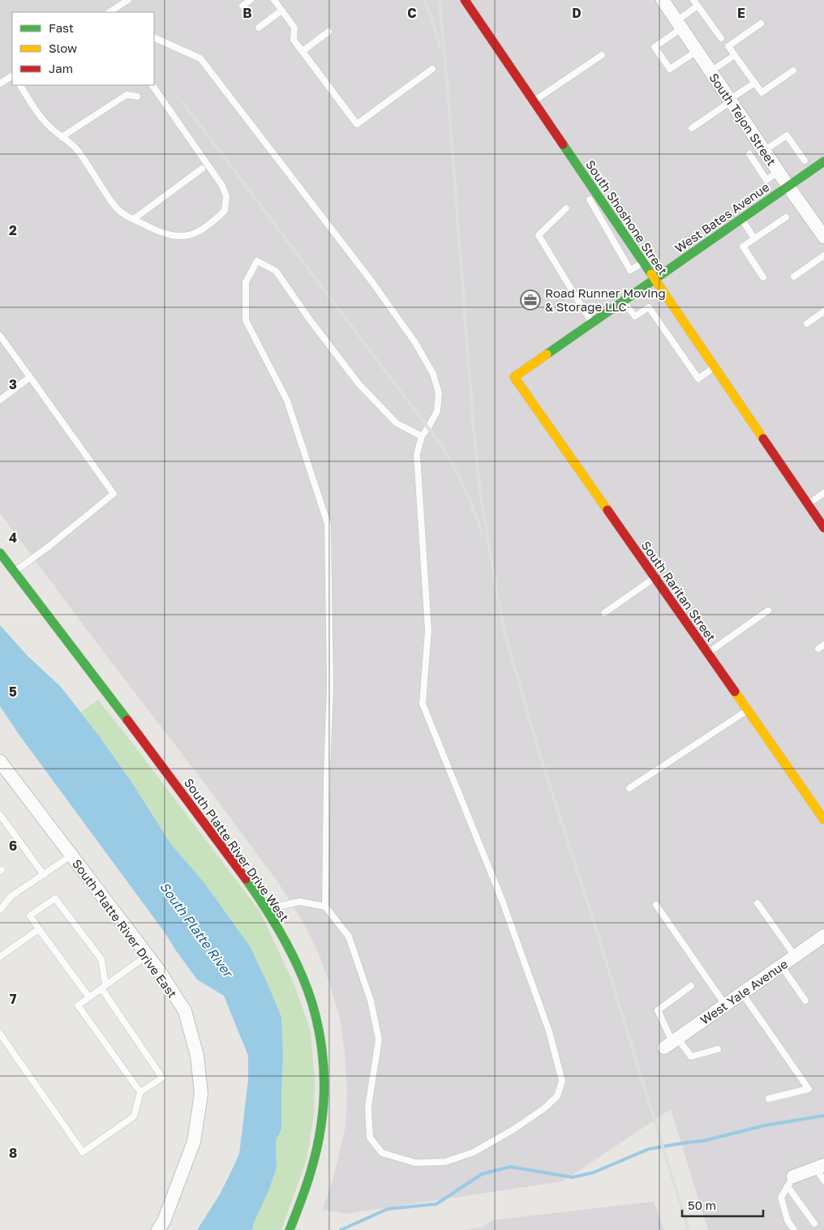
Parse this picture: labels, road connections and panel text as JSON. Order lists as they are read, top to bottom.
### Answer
{
  "streets": {
    "street": [
      "South Tejon Street",
      "South Shoshone Street",
      "West Bates Avenue",
      "South Raritan Street",
      "South Platte River Drive West",
      "South Platte River Drive East",
      "West Yale Avenue"
    ]
  },
  "crossings": [
    ["South Tejon Street", "West Bates Avenue"],
    ["South Shoshone Street", "West Bates Avenue"],
    ["West Bates Avenue", "South Raritan Street"]
  ],
  "water": ["South Platte River"],
  "places": {
    "office": ["Road Runner Moving & Storage LLC"]
  },
  "legend": ["Fast", "Slow", "Jam"],
  "scale_bar": "50 m",
  "grid": {
    "columns": [
      "B",
      "C",
      "D",
      "E"
    ],
    "rows": [
      "2",
      "3",
      "4",
      "5",
      "6",
      "7",
      "8"
    ]
  }
}
